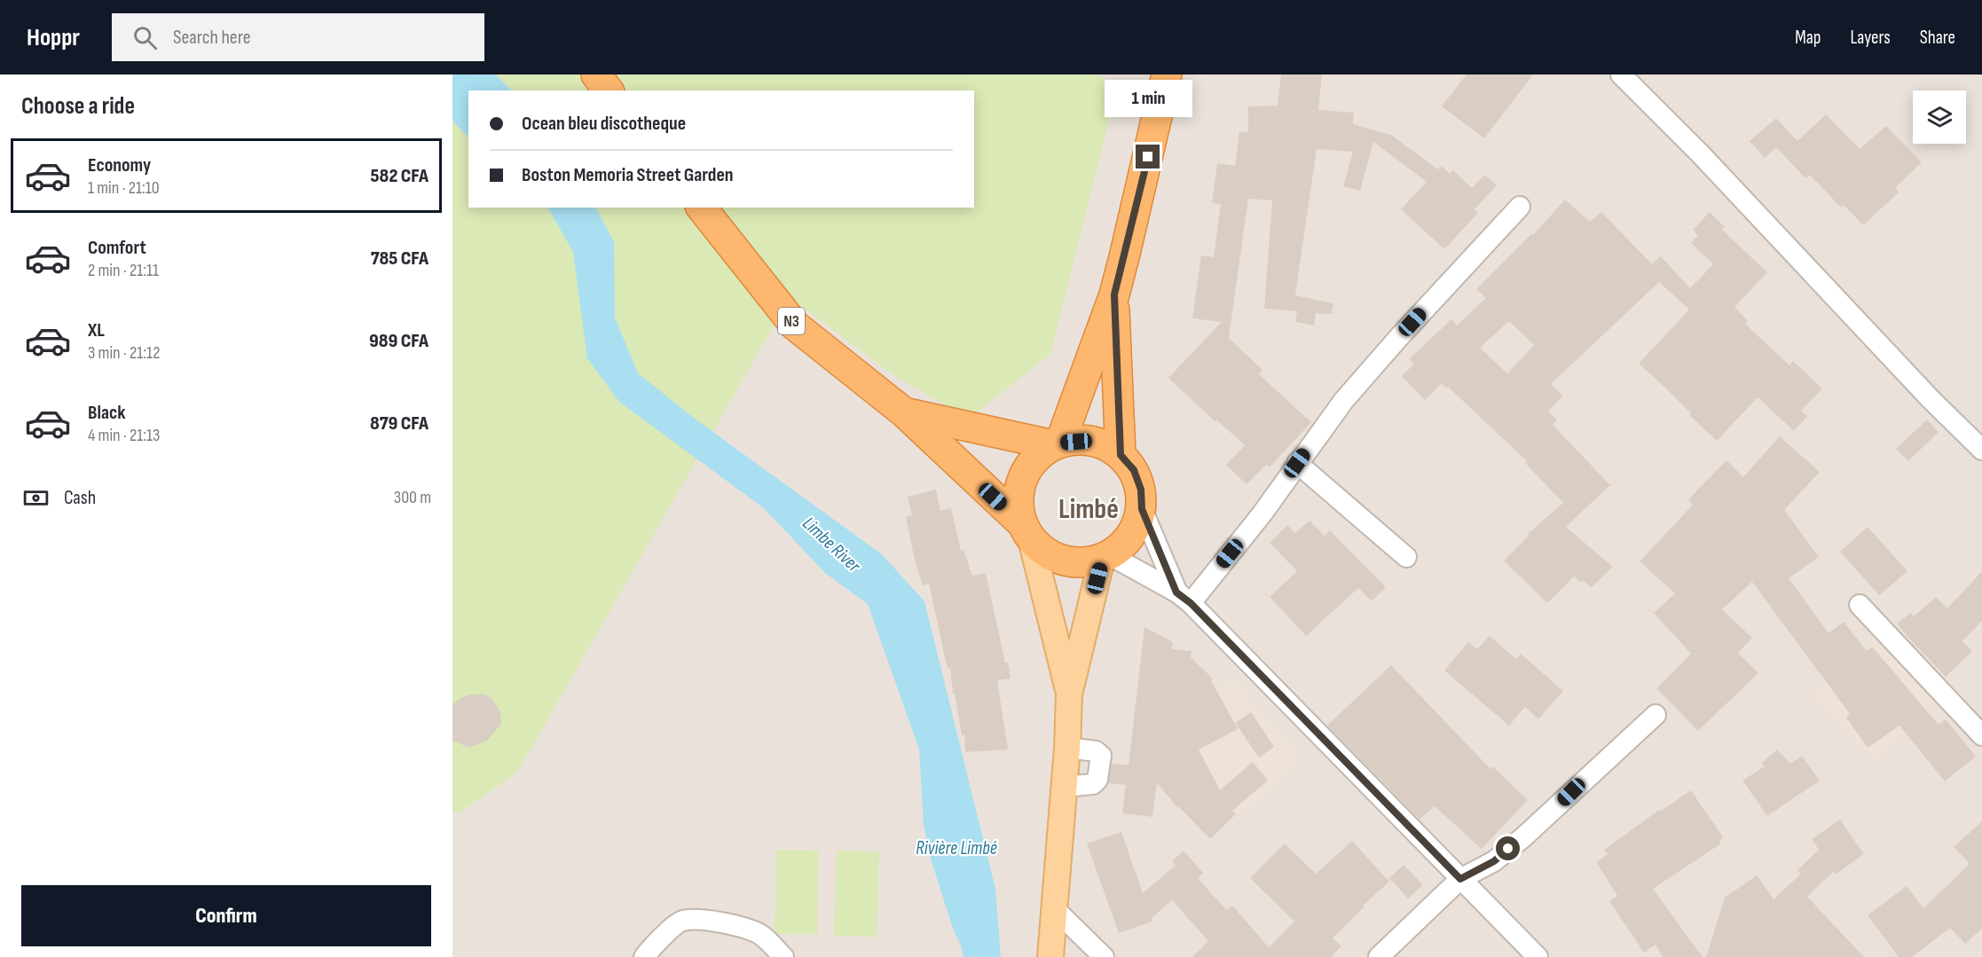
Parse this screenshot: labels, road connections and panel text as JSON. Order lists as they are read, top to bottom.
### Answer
{
  "streets": {
    "highway": ["N3"]
  },
  "districts": ["Limbé"],
  "water": ["Limbe River", "Rivière Limbé"],
  "page": {
    "header": "Hoppr",
    "search": "Search here",
    "nav": ["Map", "Layers", "Share"],
    "heading": "Choose a ride",
    "bubble": "1 min",
    "banner": ["Ocean bleu discotheque", "Boston Memoria Street Garden"],
    "list": [
      {
        "name": "Economy",
        "note": "1 min · 21:10",
        "value": "582 CFA"
      },
      {
        "name": "Comfort",
        "note": "2 min · 21:11",
        "value": "785 CFA"
      },
      {
        "name": "XL",
        "note": "3 min · 21:12",
        "value": "989 CFA"
      },
      {
        "name": "Black",
        "note": "4 min · 21:13",
        "value": "879 CFA"
      }
    ],
    "pay": ["Cash", "300 m"],
    "buttons": "Confirm"
  }
}
